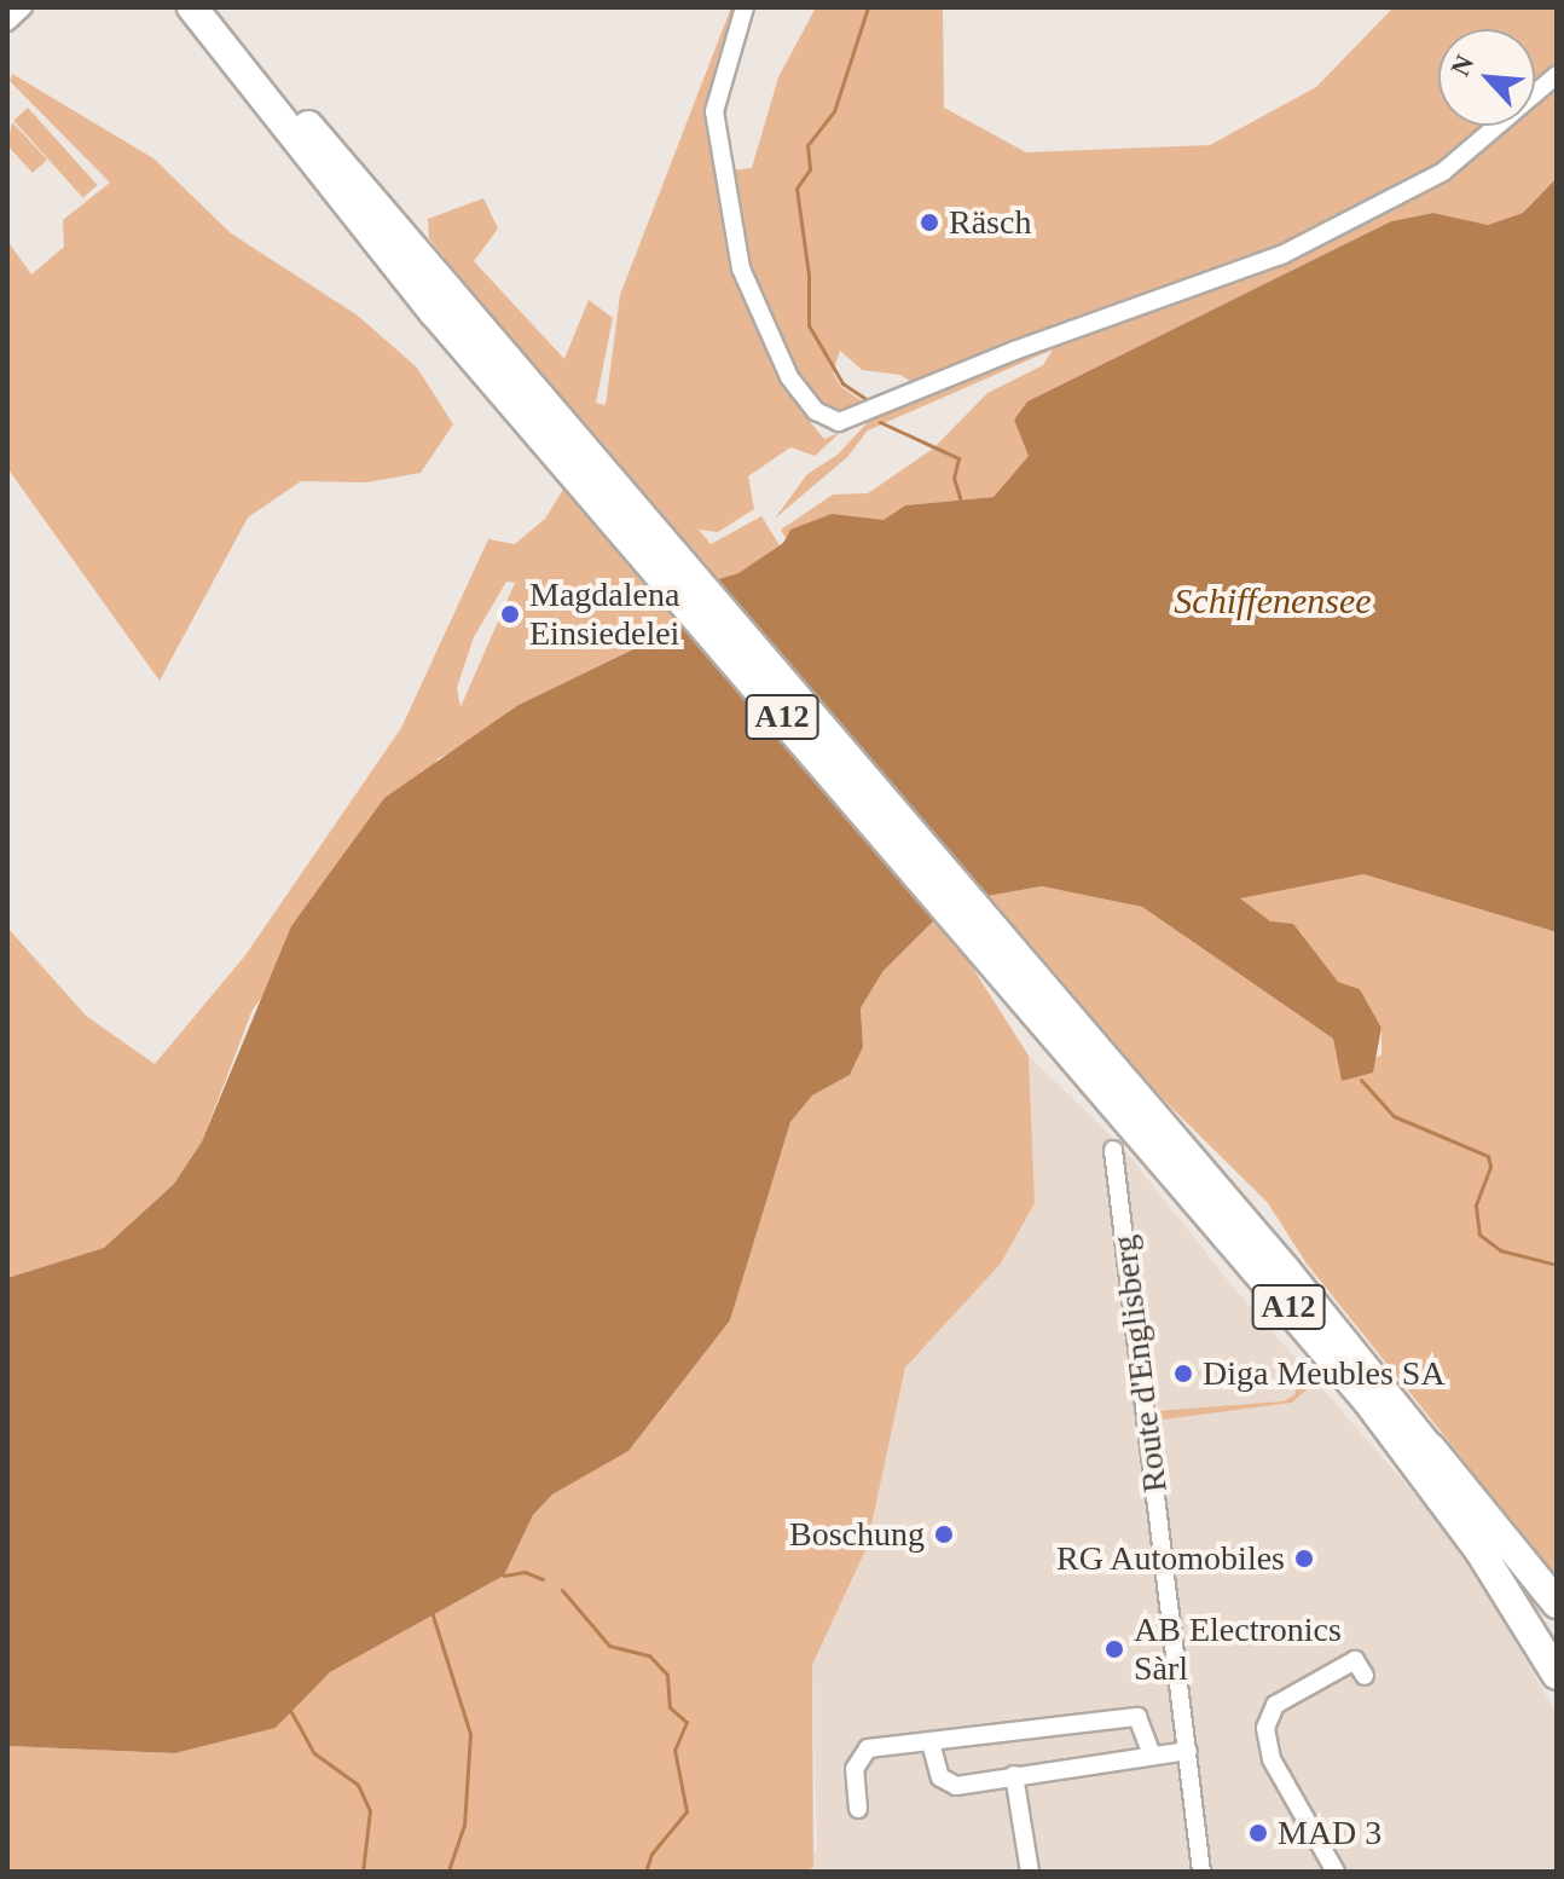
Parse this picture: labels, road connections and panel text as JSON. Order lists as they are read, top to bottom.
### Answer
{
  "streets": {
    "highway": ["A12"],
    "street": ["Route d'Englisberg"]
  },
  "water": ["Schiffenensee"],
  "places": [
    "Räsch",
    "Magdalena Einsiedelei",
    "Diga Meubles SA",
    "Boschung",
    "RG Automobiles",
    "AB Electronics Sàrl",
    "MAD 3"
  ],
  "north": "top left"
}
